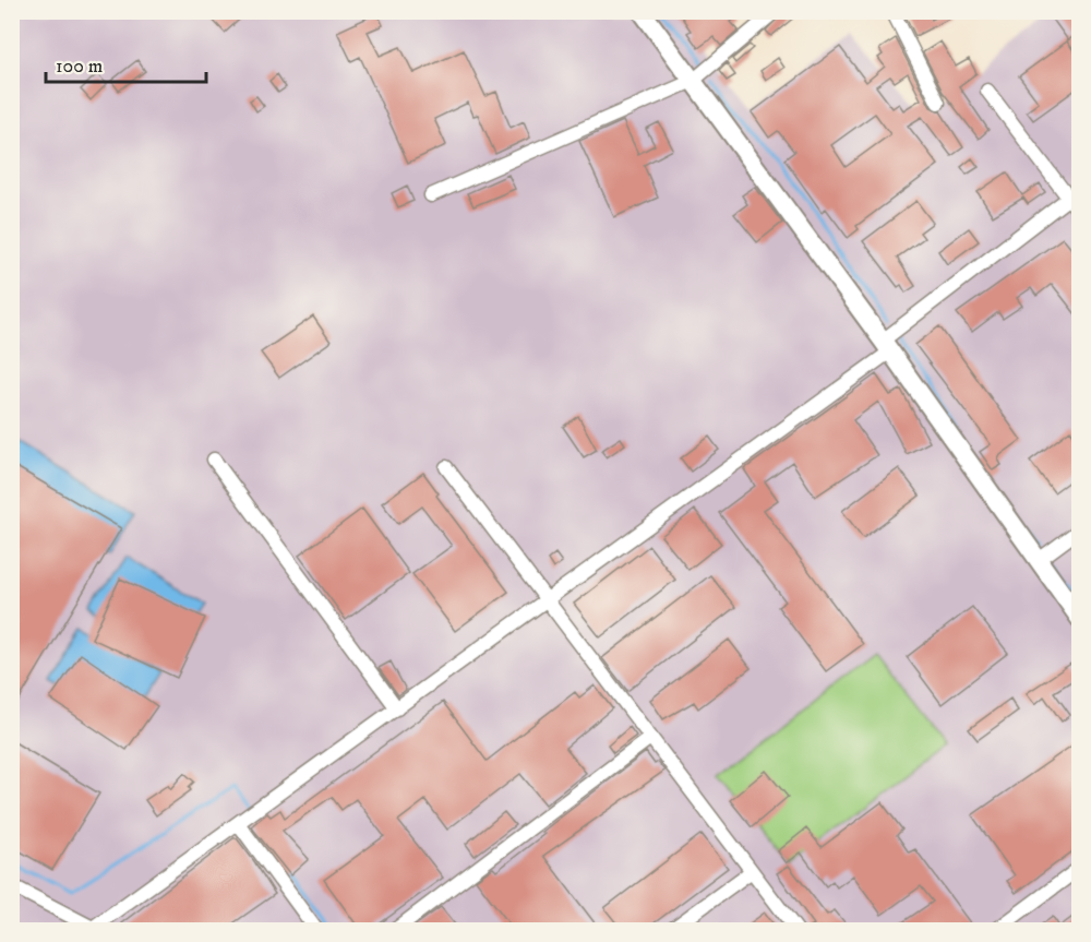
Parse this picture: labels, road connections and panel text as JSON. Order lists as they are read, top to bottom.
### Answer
{
  "scale_bar": "100 m"
}
